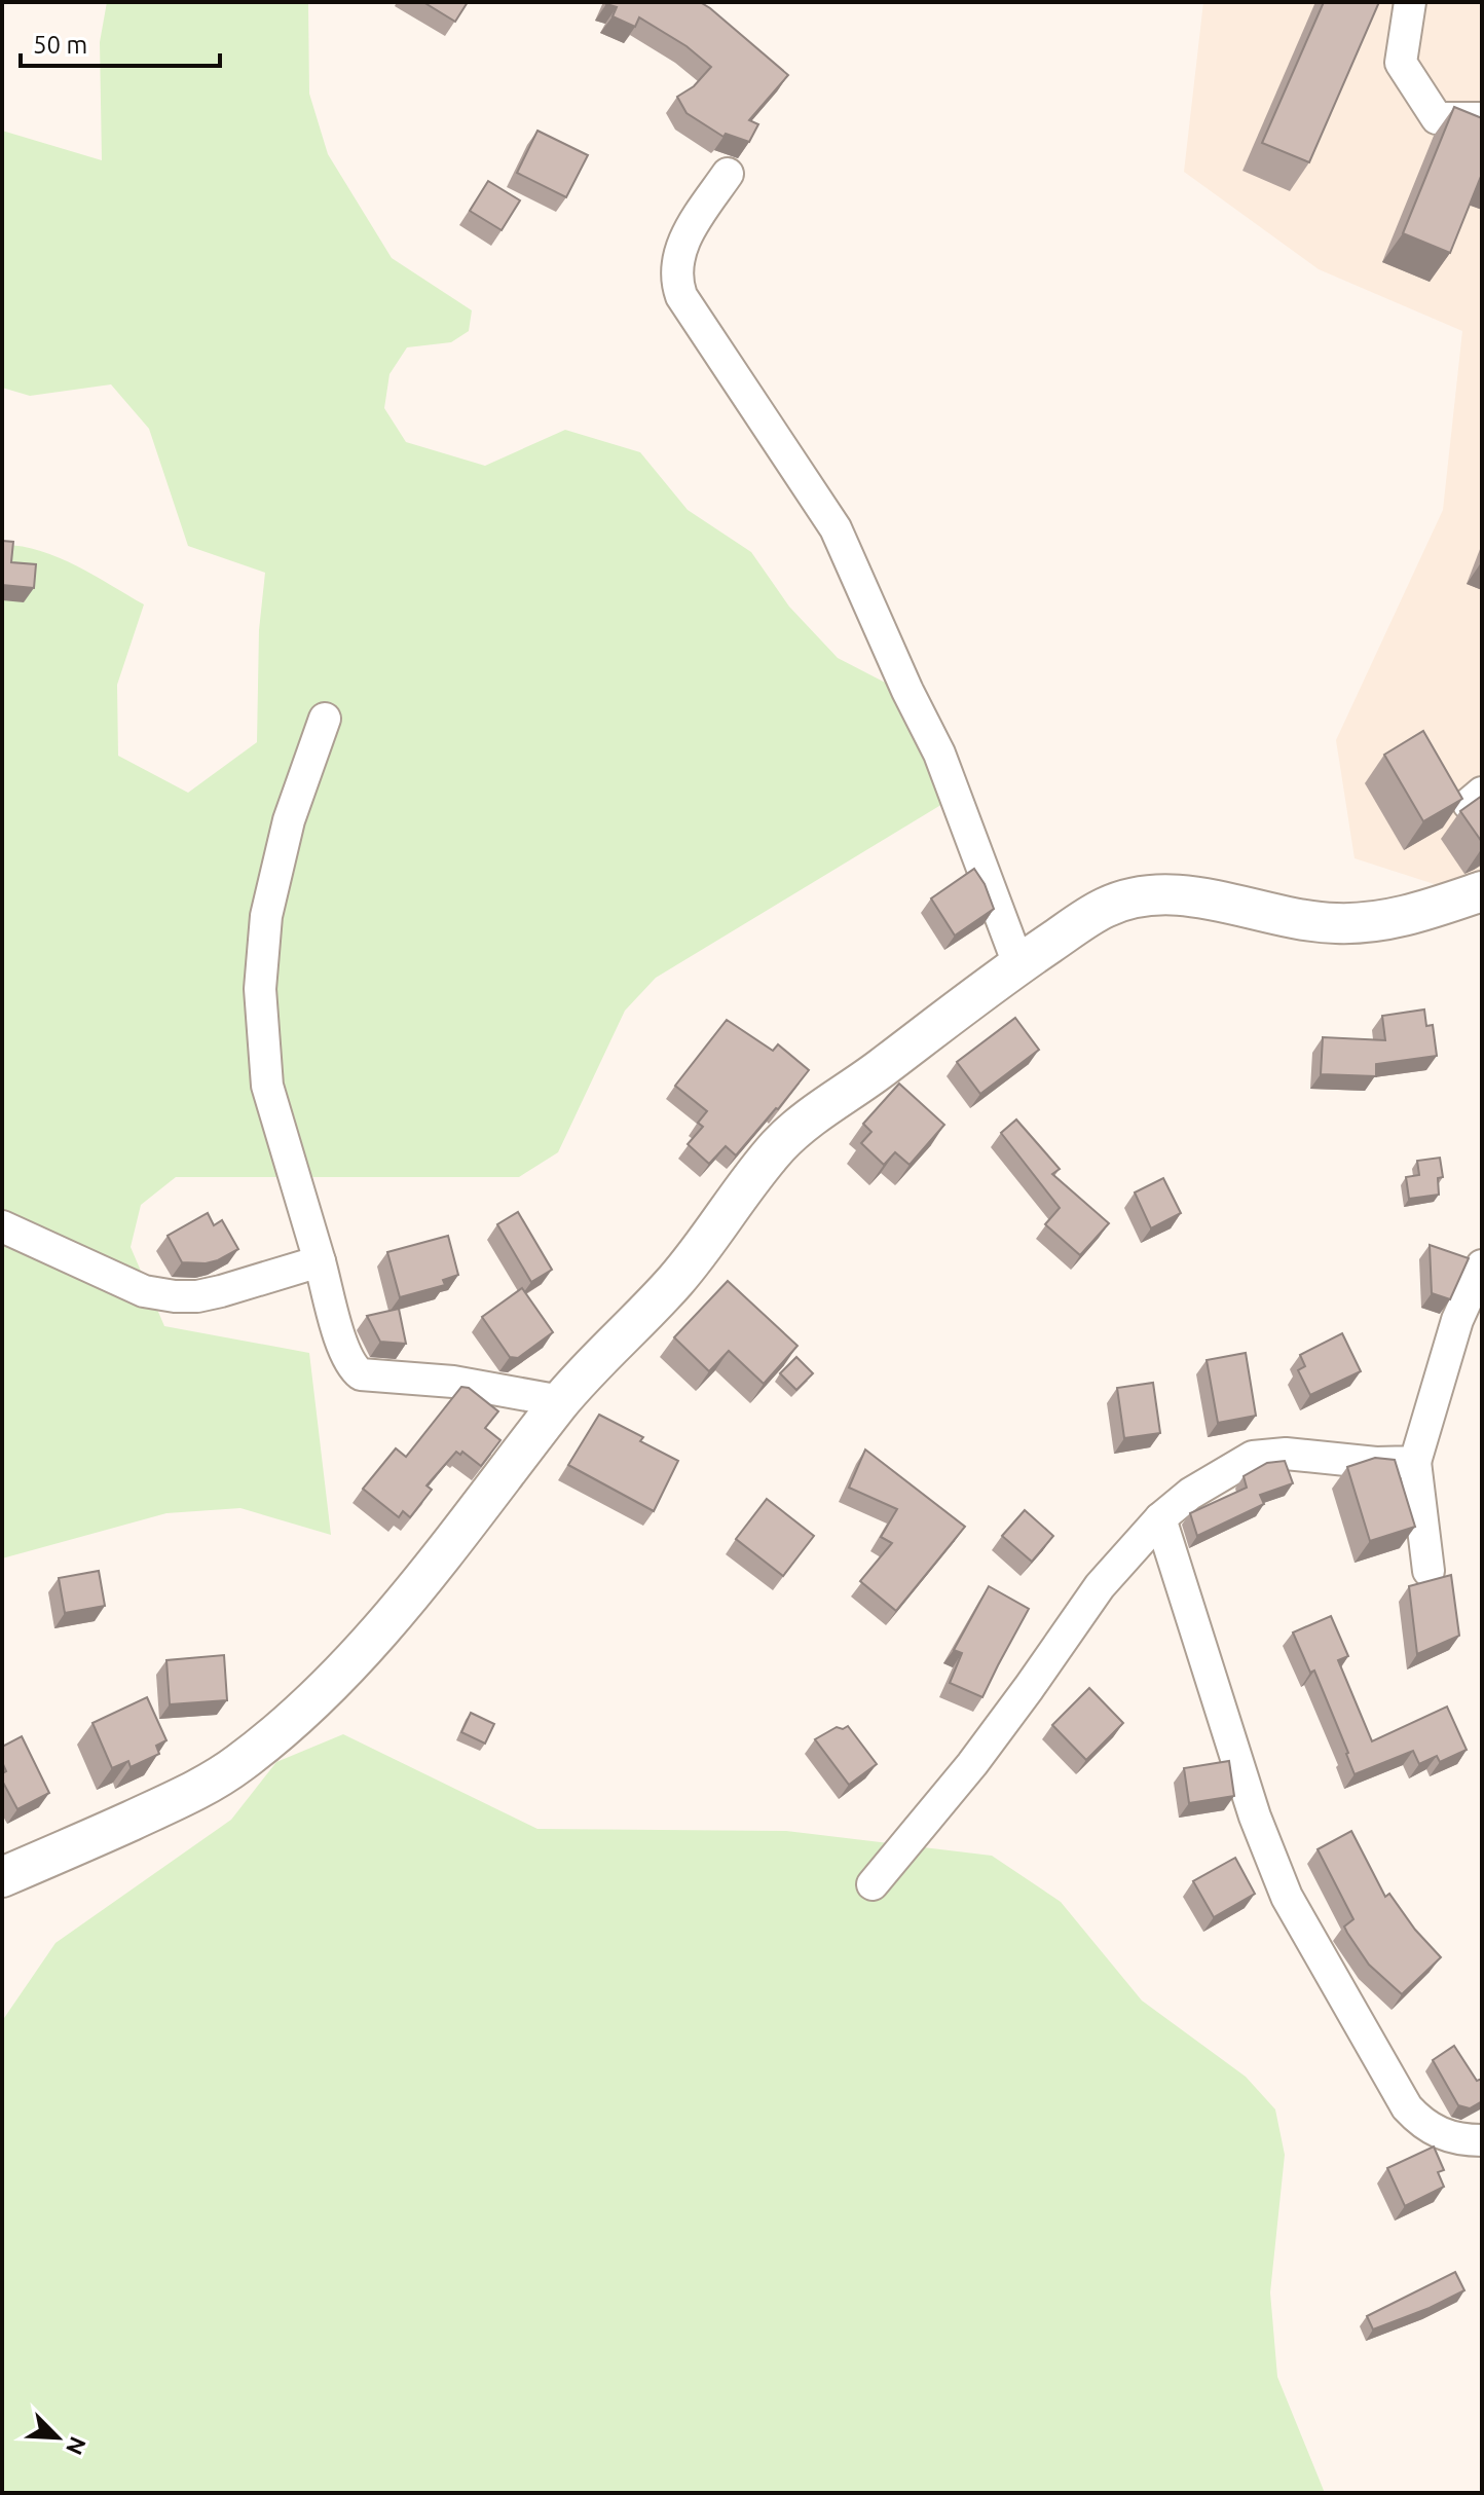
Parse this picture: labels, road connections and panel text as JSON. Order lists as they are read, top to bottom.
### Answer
{
  "scale_bar": "50 m",
  "north": "bottom right"
}
